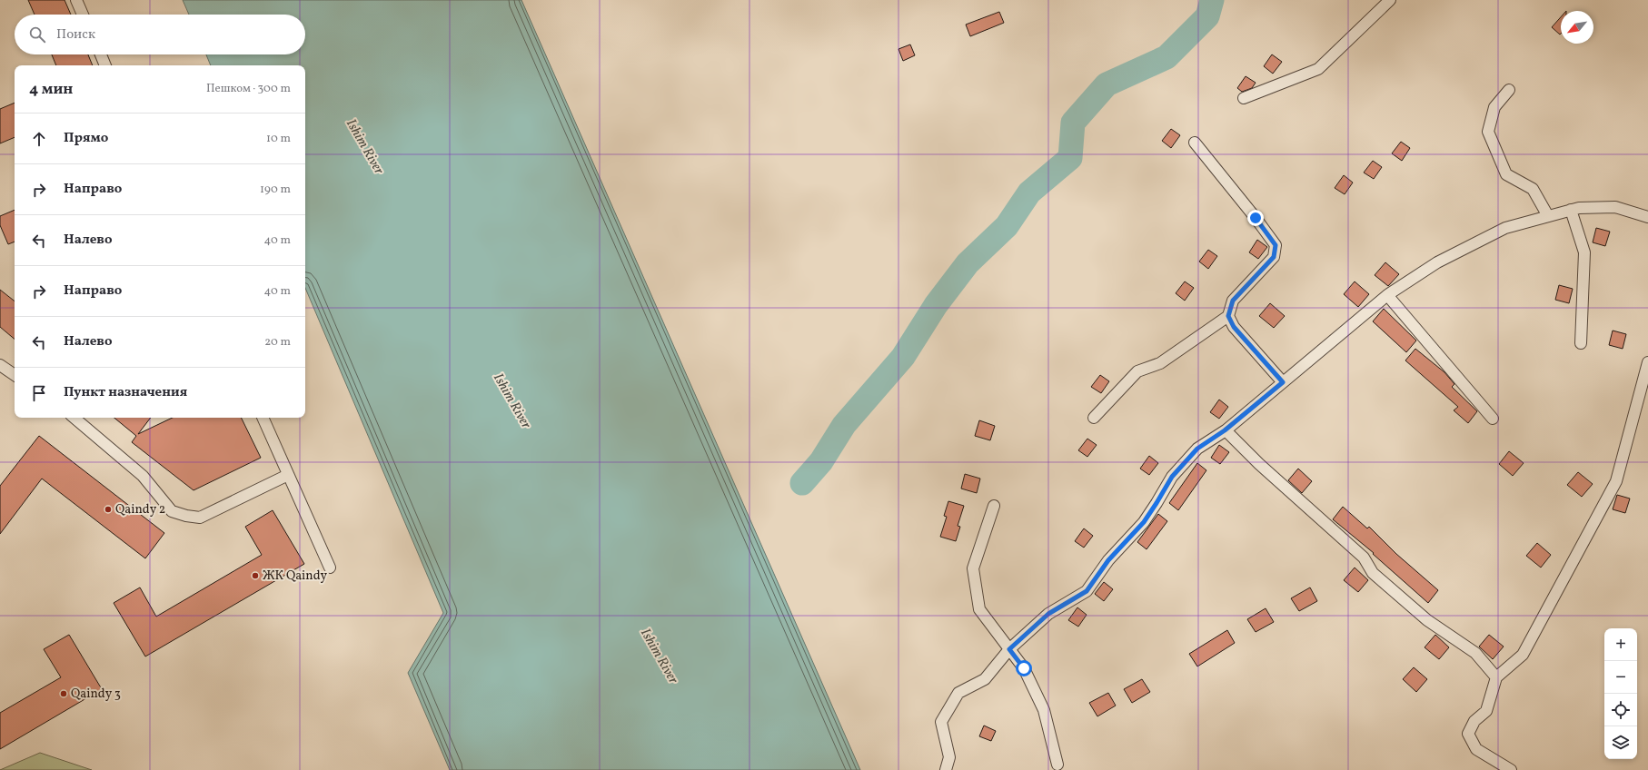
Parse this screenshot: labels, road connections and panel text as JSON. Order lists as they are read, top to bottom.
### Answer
{
  "water": ["Ishim River"],
  "places": ["Qaindy 2", "ЖК Qaindy", "Qaindy 3"],
  "north": "bottom left",
  "page": {
    "search": "Поиск",
    "heading": ["4 мин", "Пешком · 300 m"],
    "list": [
      ["Прямо", "10 m"],
      ["Направо", "190 m"],
      ["Налево", "40 m"],
      ["Направо", "40 m"],
      ["Налево", "20 m"],
      "Пункт назначения"
    ],
    "map_buttons": ["+", "−"]
  }
}
